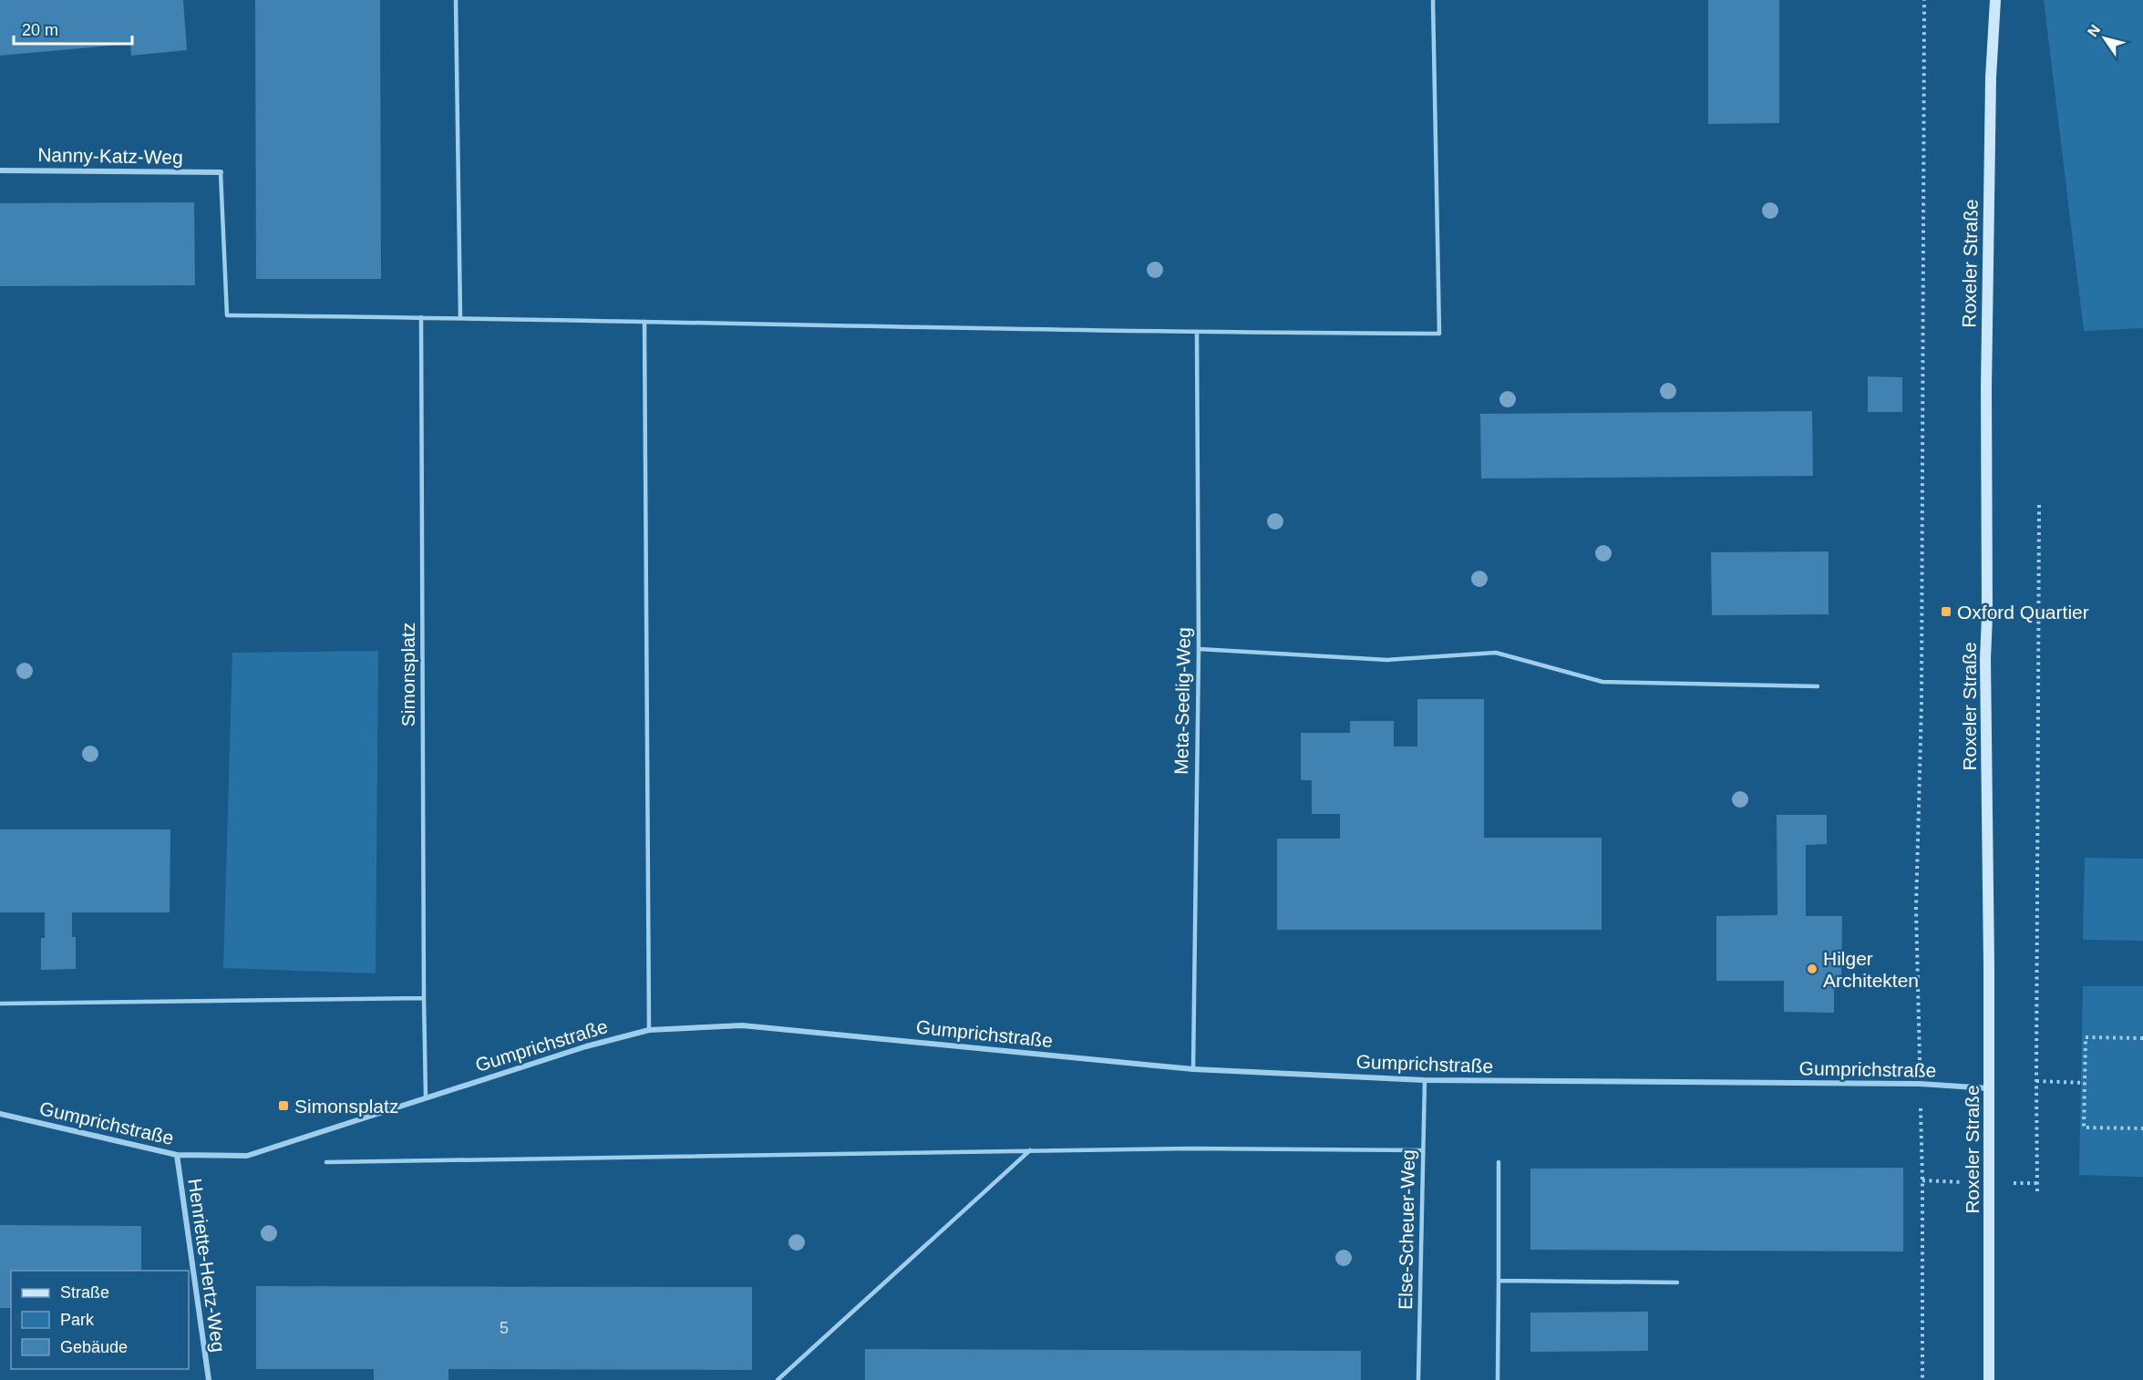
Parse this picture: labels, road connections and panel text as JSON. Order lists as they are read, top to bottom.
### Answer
{
  "streets": {
    "main road": ["Roxeler Straße"],
    "street": ["Nanny-Katz-Weg", "Gumprichstraße", "Henriette-Hertz-Weg"],
    "lane": ["Simonsplatz", "Meta-Seelig-Weg", "Else-Scheuer-Weg"]
  },
  "crossings": [
    ["Roxeler Straße", "Gumprichstraße"],
    ["Simonsplatz", "Gumprichstraße"],
    ["Meta-Seelig-Weg", "Gumprichstraße"],
    ["Gumprichstraße", "Else-Scheuer-Weg"],
    ["Gumprichstraße", "Henriette-Hertz-Weg"]
  ],
  "places": {
    "transit": ["Oxford Quartier", "Simonsplatz"],
    "other": ["Hilger Architekten"]
  },
  "house_numbers": ["5"],
  "legend": ["Straße", "Park", "Gebäude"],
  "scale_bar": "20 m",
  "north": "top left"
}
